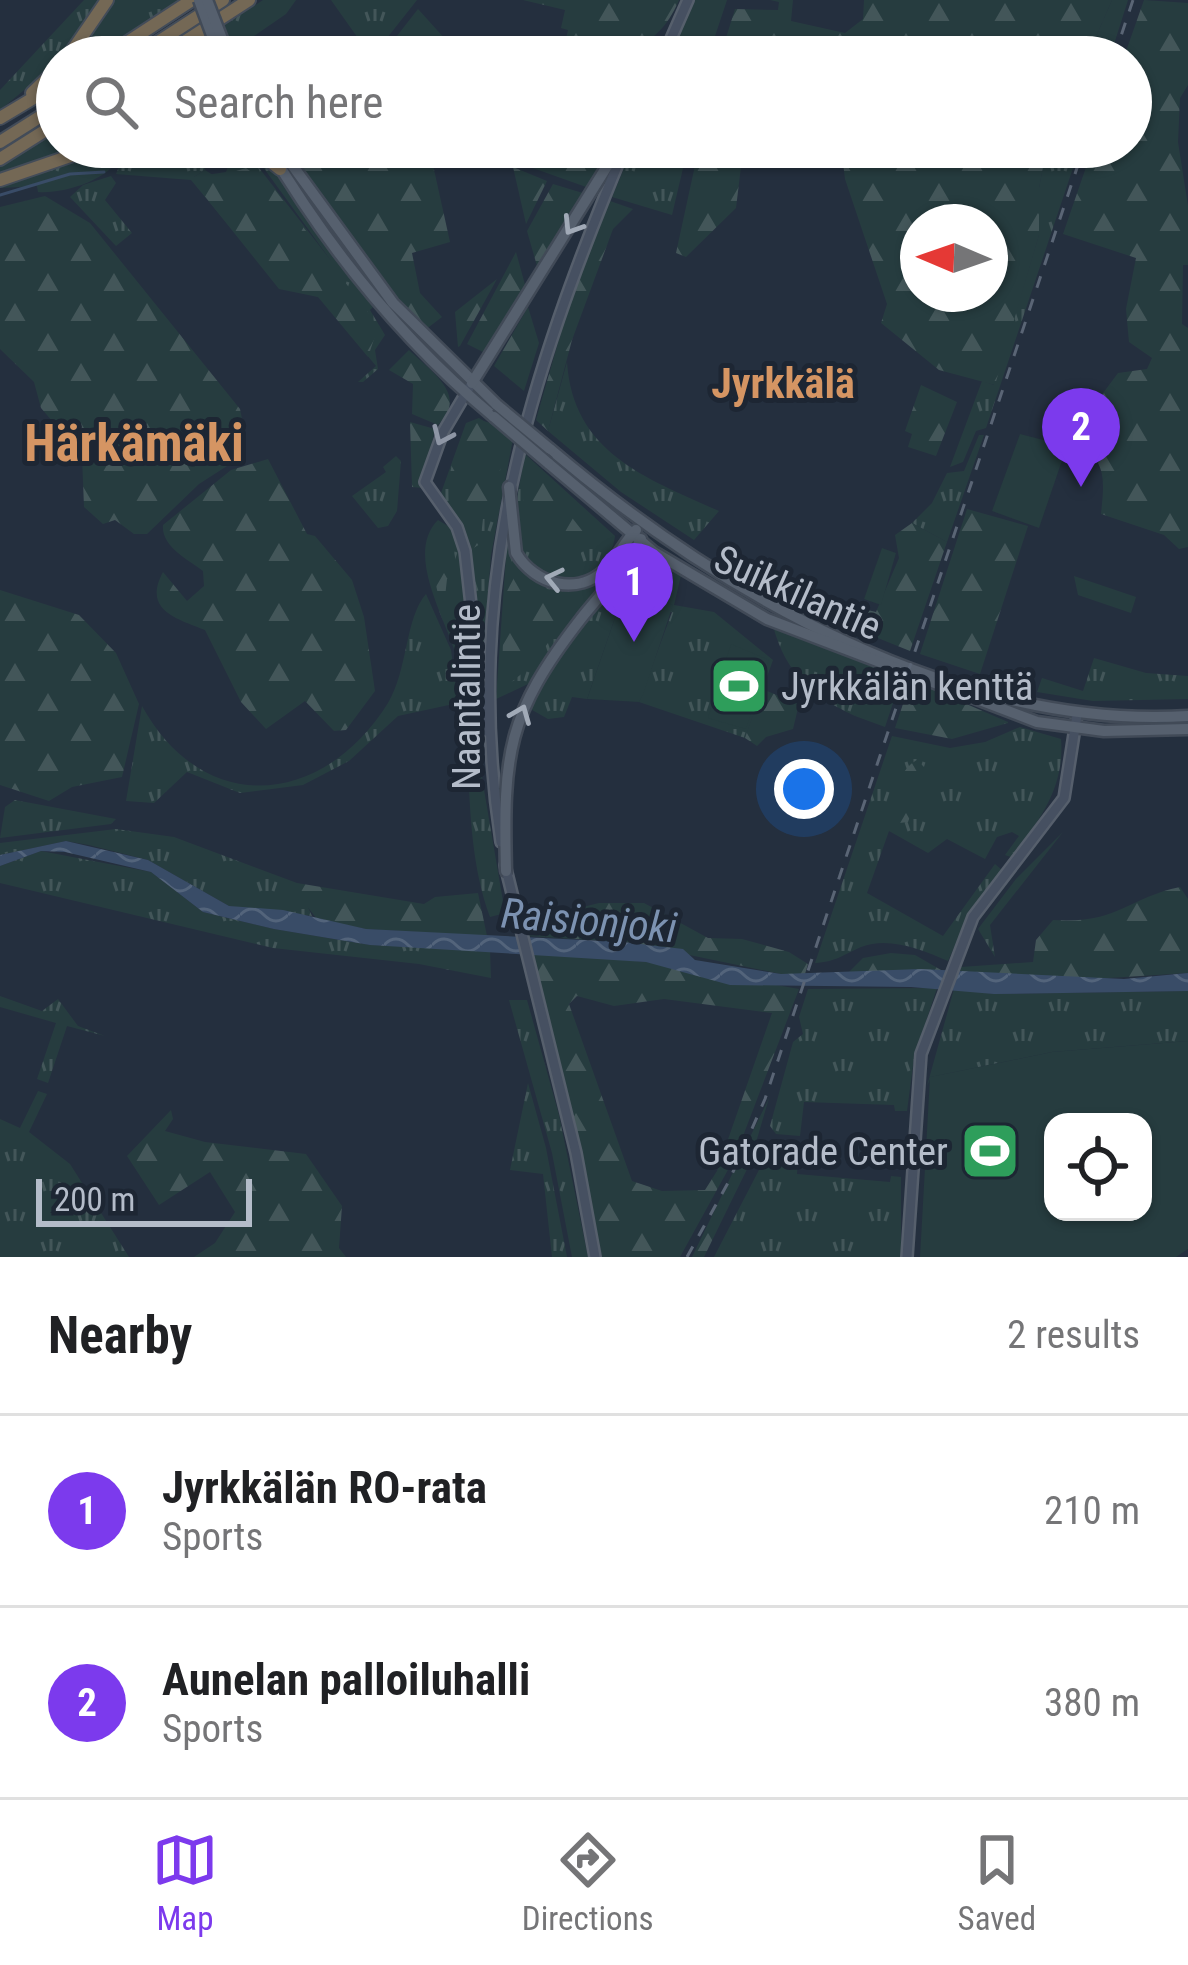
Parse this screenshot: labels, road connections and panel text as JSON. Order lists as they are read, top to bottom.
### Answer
{
  "streets": {
    "main road": ["Suikkilantie", "Naantalintie"]
  },
  "districts": ["Jyrkkälä", "Härkämäki"],
  "water": ["Raisionjoki"],
  "places": {
    "sports": ["Jyrkkälän kenttä", "Gatorade Center"]
  },
  "scale_bar": "200 m",
  "north": "left",
  "page": {
    "search": "Search here",
    "pins": ["2", "1"],
    "scale": "200 m",
    "heading": ["Nearby", "2 results"],
    "list": [
      {
        "mark": "1",
        "name": "Jyrkkälän RO-rata",
        "note": "Sports",
        "value": "210 m"
      },
      {
        "mark": "2",
        "name": "Aunelan palloiluhalli",
        "note": "Sports",
        "value": "380 m"
      }
    ],
    "nav": ["Map", "Directions", "Saved"]
  }
}
